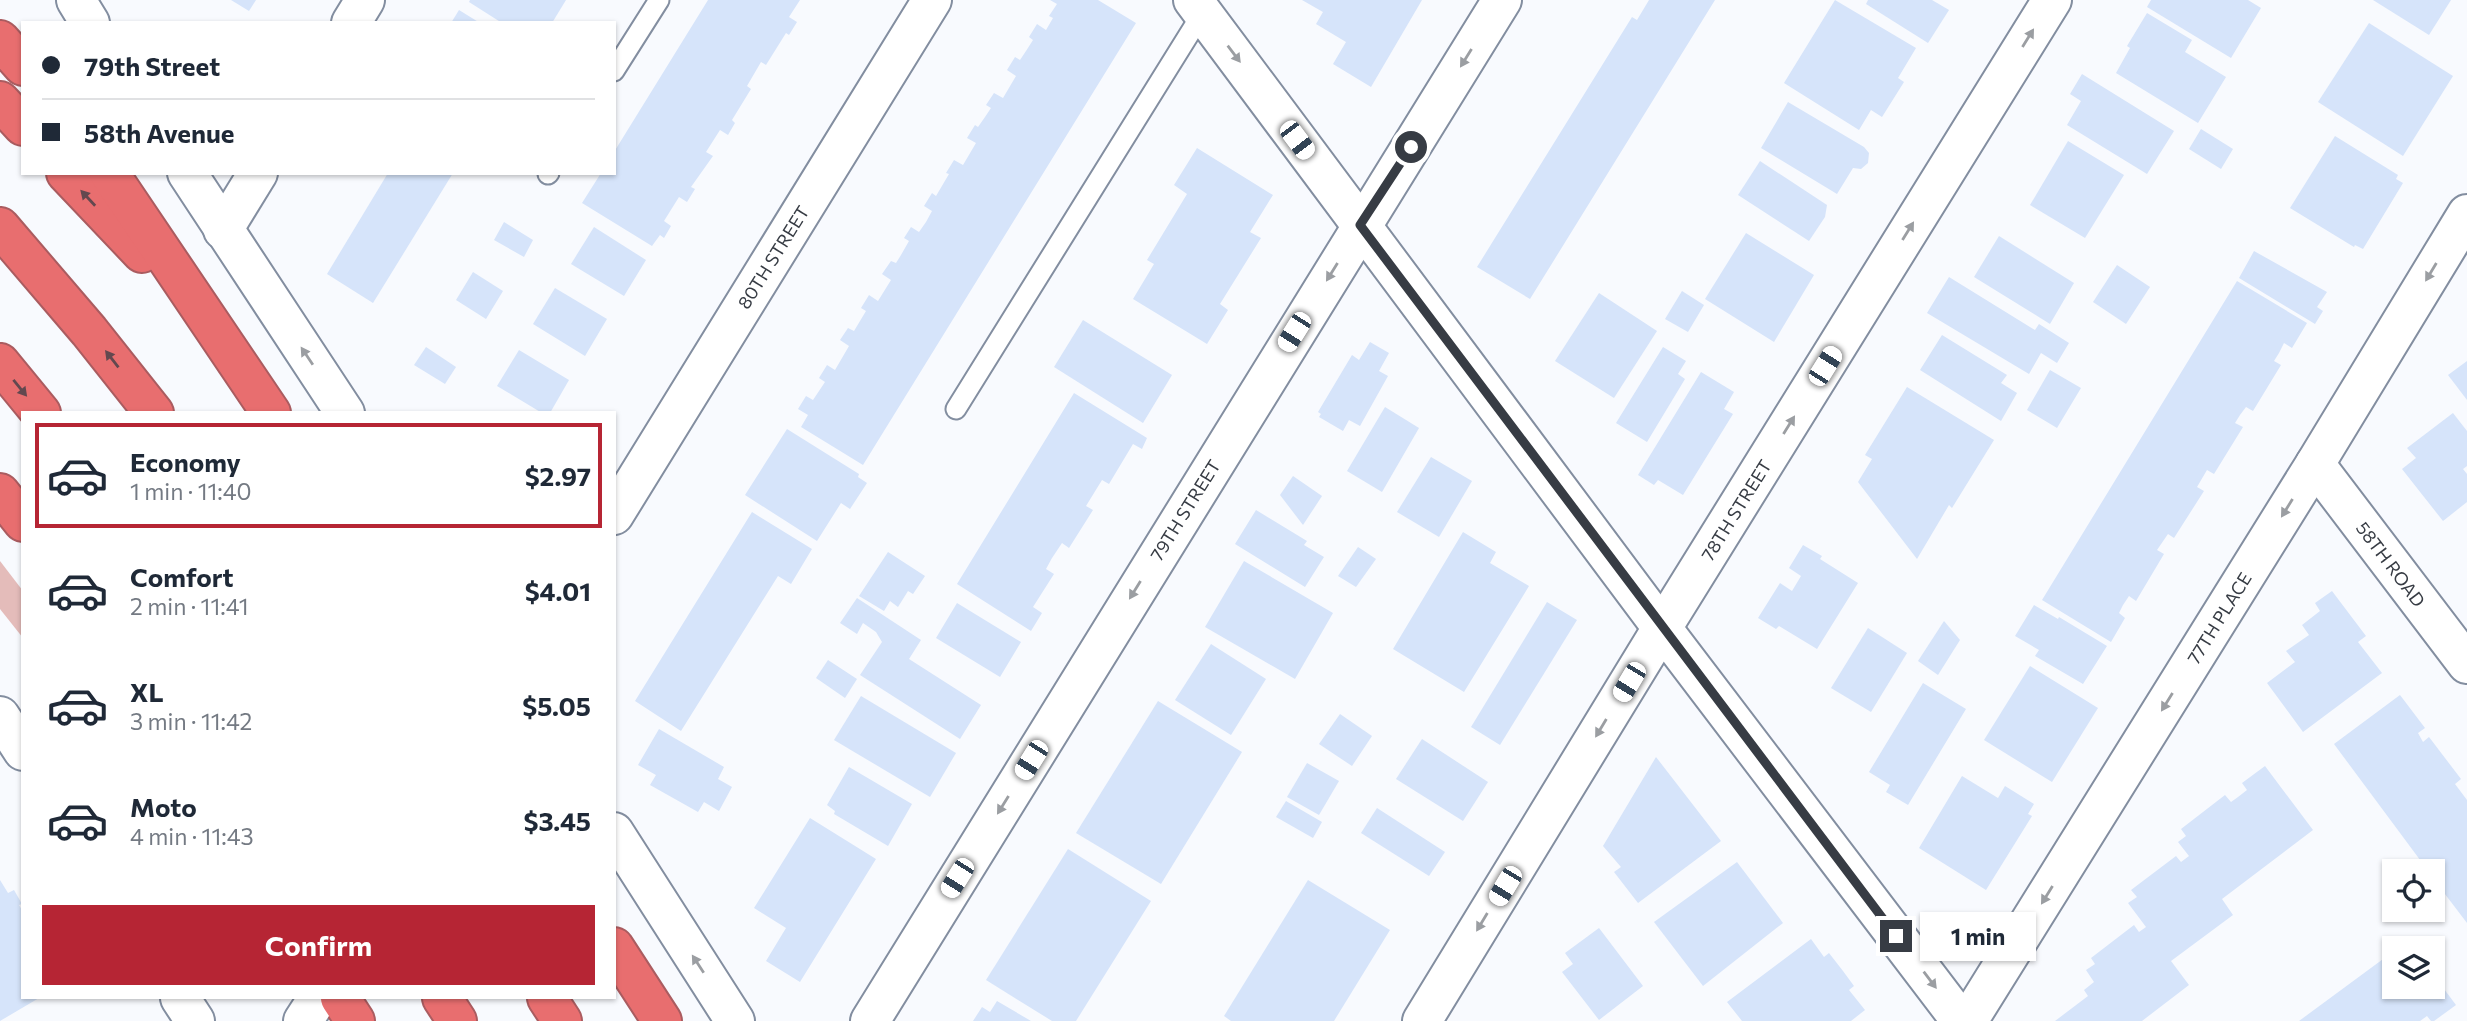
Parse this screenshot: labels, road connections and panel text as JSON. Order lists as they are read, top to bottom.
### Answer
{
  "streets": {
    "street": [
      "80TH STREET",
      "79TH STREET",
      "78TH STREET",
      "58TH ROAD",
      "77TH PLACE"
    ]
  },
  "crossings": [
    ["58TH ROAD", "77TH PLACE"]
  ],
  "one_way": ["79TH STREET", "77TH PLACE"],
  "page": {
    "banner": ["79th Street", "58th Avenue"],
    "list": [
      {
        "name": "Economy",
        "note": "1 min · 11:40",
        "value": "$2.97"
      },
      {
        "name": "Comfort",
        "note": "2 min · 11:41",
        "value": "$4.01"
      },
      {
        "name": "XL",
        "note": "3 min · 11:42",
        "value": "$5.05"
      },
      {
        "name": "Moto",
        "note": "4 min · 11:43",
        "value": "$3.45"
      }
    ],
    "buttons": "Confirm",
    "bubble": "1 min"
  }
}
